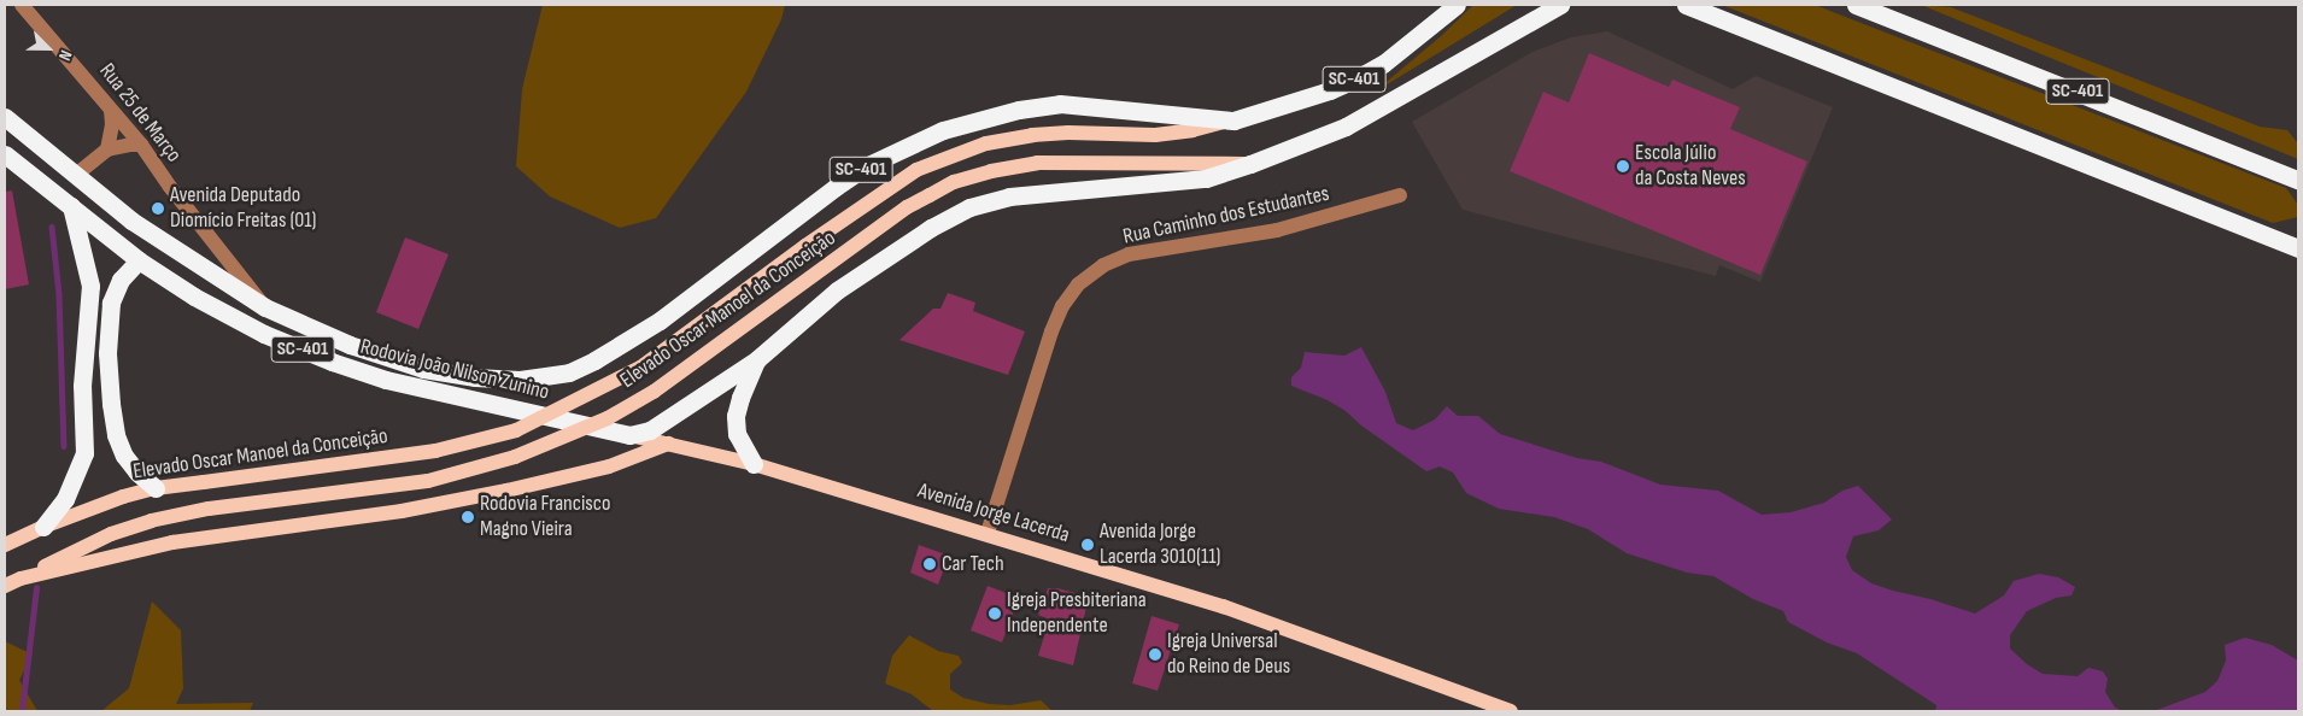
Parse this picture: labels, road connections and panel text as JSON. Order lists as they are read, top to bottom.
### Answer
{
  "streets": {
    "highway": ["SC-401", "Rodovia João Nilson Zunino"],
    "main road": ["Elevado Oscar Manoel da Conceição", "Avenida Jorge Lacerda"],
    "street": ["Rua 25 de Março", "Rua Caminho dos Estudantes"]
  },
  "crossings": [
    ["SC-401", "Elevado Oscar Manoel da Conceição"],
    ["SC-401", "Rodovia João Nilson Zunino"],
    ["SC-401", "Avenida Jorge Lacerda"],
    ["Rua 25 de Março", "Rodovia João Nilson Zunino"],
    ["Rua Caminho dos Estudantes", "Avenida Jorge Lacerda"],
    ["Elevado Oscar Manoel da Conceição", "Rodovia João Nilson Zunino"],
    ["Rodovia João Nilson Zunino", "Avenida Jorge Lacerda"]
  ],
  "places": [
    "Escola Júlio da Costa Neves",
    "Avenida Deputado Diomício Freitas (01)",
    "Rodovia Francisco Magno Vieira",
    "Avenida Jorge Lacerda 3010(11)",
    "Car Tech",
    "Igreja Presbiteriana Independente",
    "Igreja Universal do Reino de Deus"
  ],
  "north": "bottom right"
}
